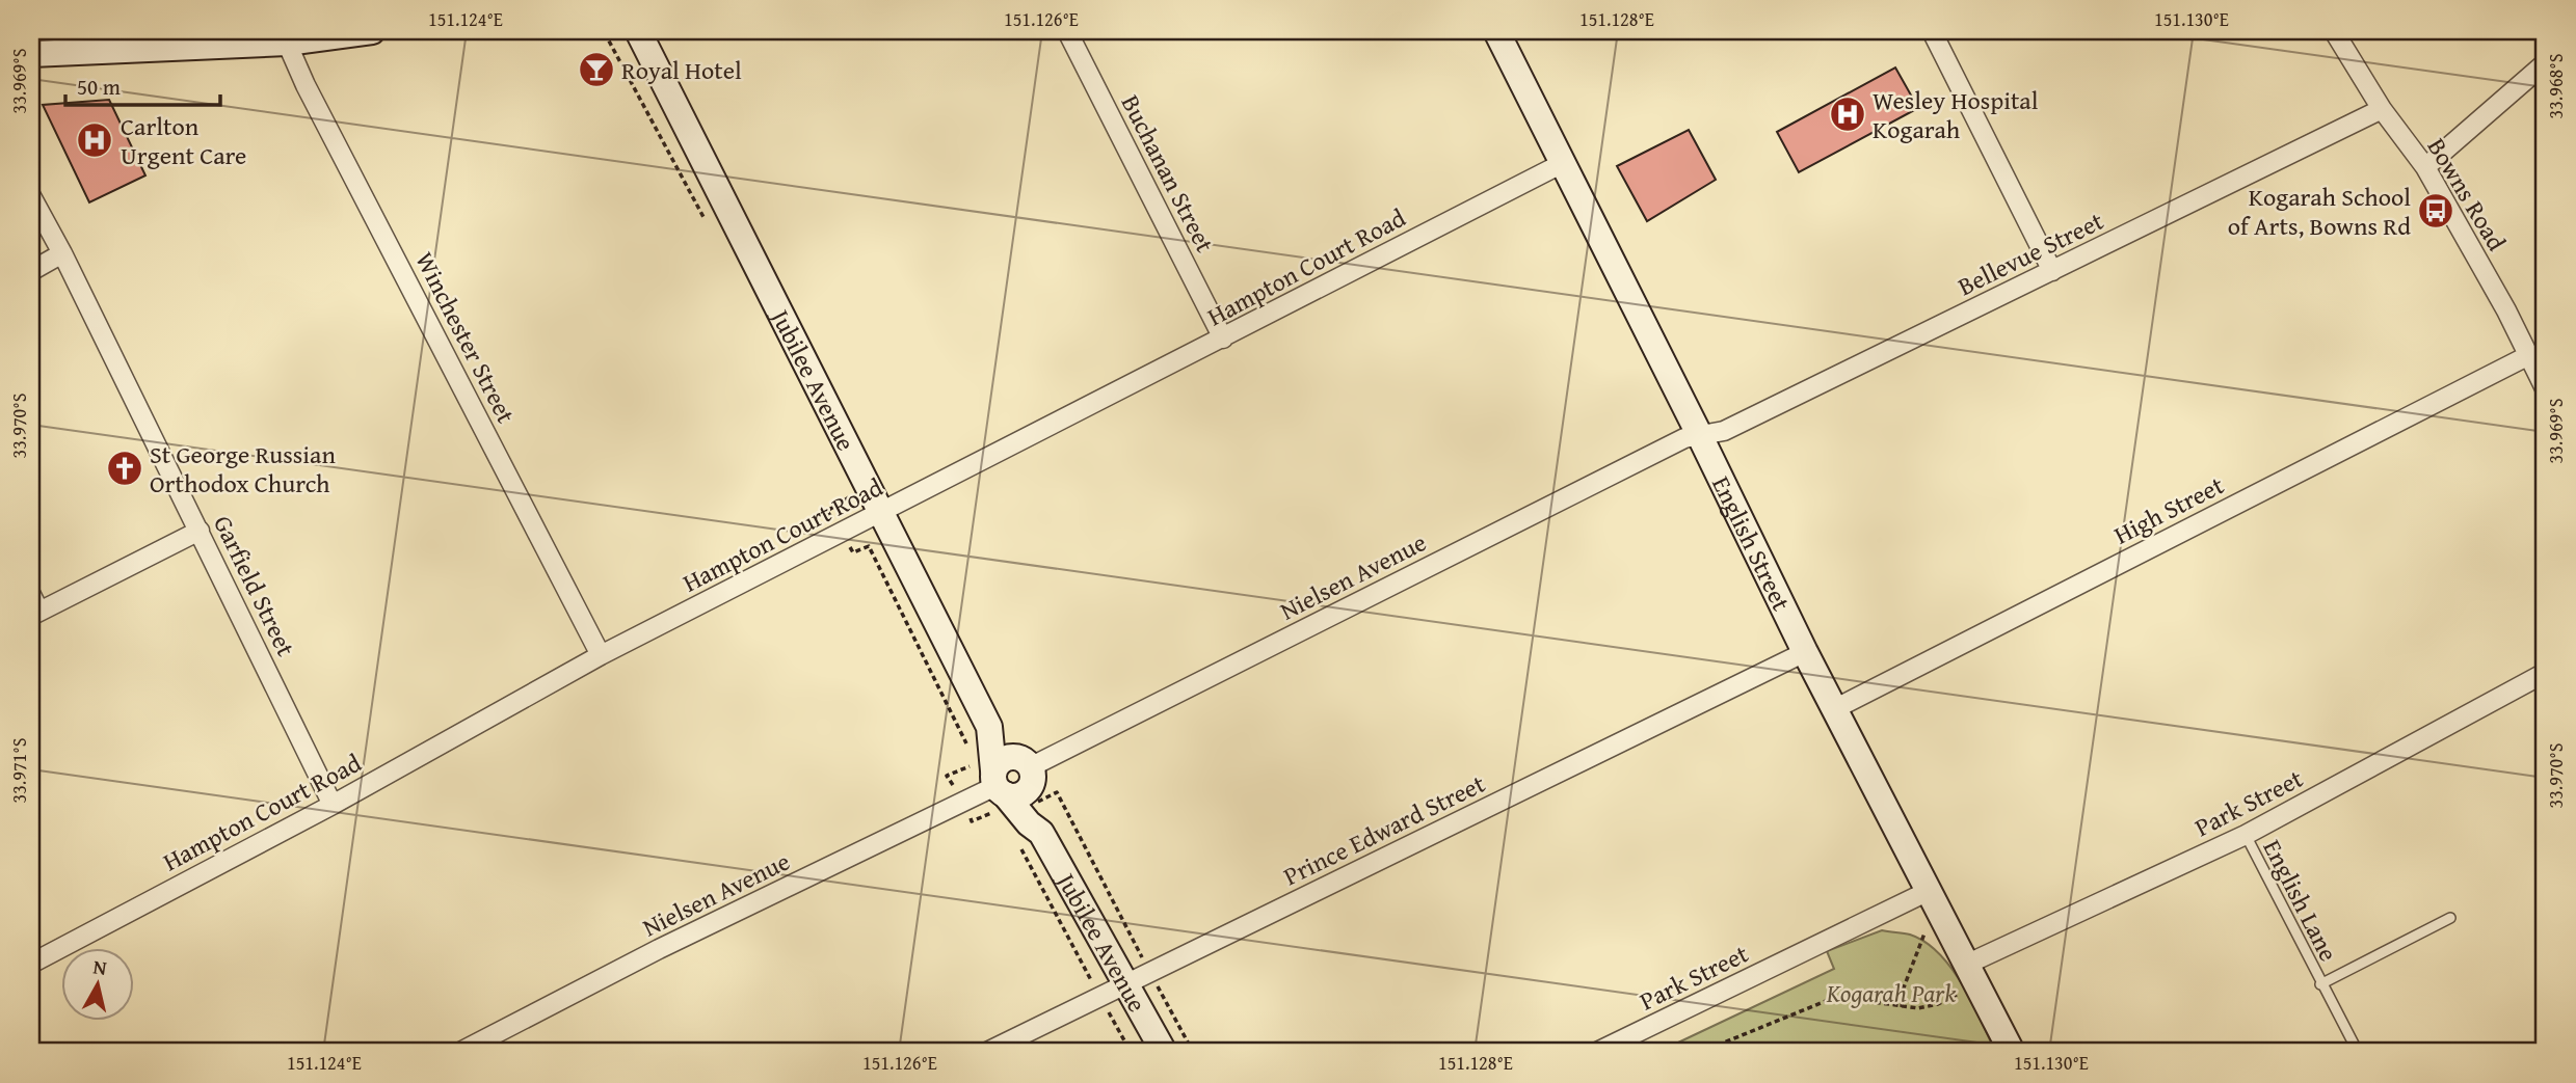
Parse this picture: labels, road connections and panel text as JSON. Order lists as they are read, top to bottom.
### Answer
{
  "streets": {
    "street": [
      "Buchanan Street",
      "Bowns Road",
      "Bellevue Street",
      "Hampton Court Road",
      "Winchester Street",
      "Jubilee Avenue",
      "High Street",
      "English Street",
      "Nielsen Avenue",
      "Garfield Street",
      "Park Street",
      "Prince Edward Street"
    ],
    "lane": ["English Lane"]
  },
  "crossings": [
    ["Buchanan Street", "Hampton Court Road"],
    ["Bowns Road", "Bellevue Street"],
    ["Bowns Road", "High Street"],
    ["Bellevue Street", "English Street"],
    ["Bellevue Street", "Nielsen Avenue"],
    ["Hampton Court Road", "Winchester Street"],
    ["Hampton Court Road", "Jubilee Avenue"],
    ["Hampton Court Road", "English Street"],
    ["Hampton Court Road", "Garfield Street"],
    ["Jubilee Avenue", "Nielsen Avenue"],
    ["Jubilee Avenue", "Prince Edward Street"],
    ["High Street", "English Street"],
    ["English Street", "Nielsen Avenue"],
    ["English Street", "Park Street"],
    ["English Street", "Prince Edward Street"],
    ["Park Street", "English Lane"]
  ],
  "parks": ["Kogarah Park"],
  "places": {
    "bar": ["Royal Hotel"],
    "hospital": ["Wesley Hospital Kogarah", "Carlton Urgent Care"],
    "bus stop": ["Kogarah School of Arts, Bowns Rd"],
    "church": ["St George Russian Orthodox Church"]
  },
  "scale_bar": "50 m",
  "north": "top",
  "coordinates": [
    "151.124°E",
    "151.126°E",
    "151.128°E",
    "151.130°E",
    "33.969°S",
    "33.968°S",
    "33.970°S",
    "33.971°S"
  ]
}
